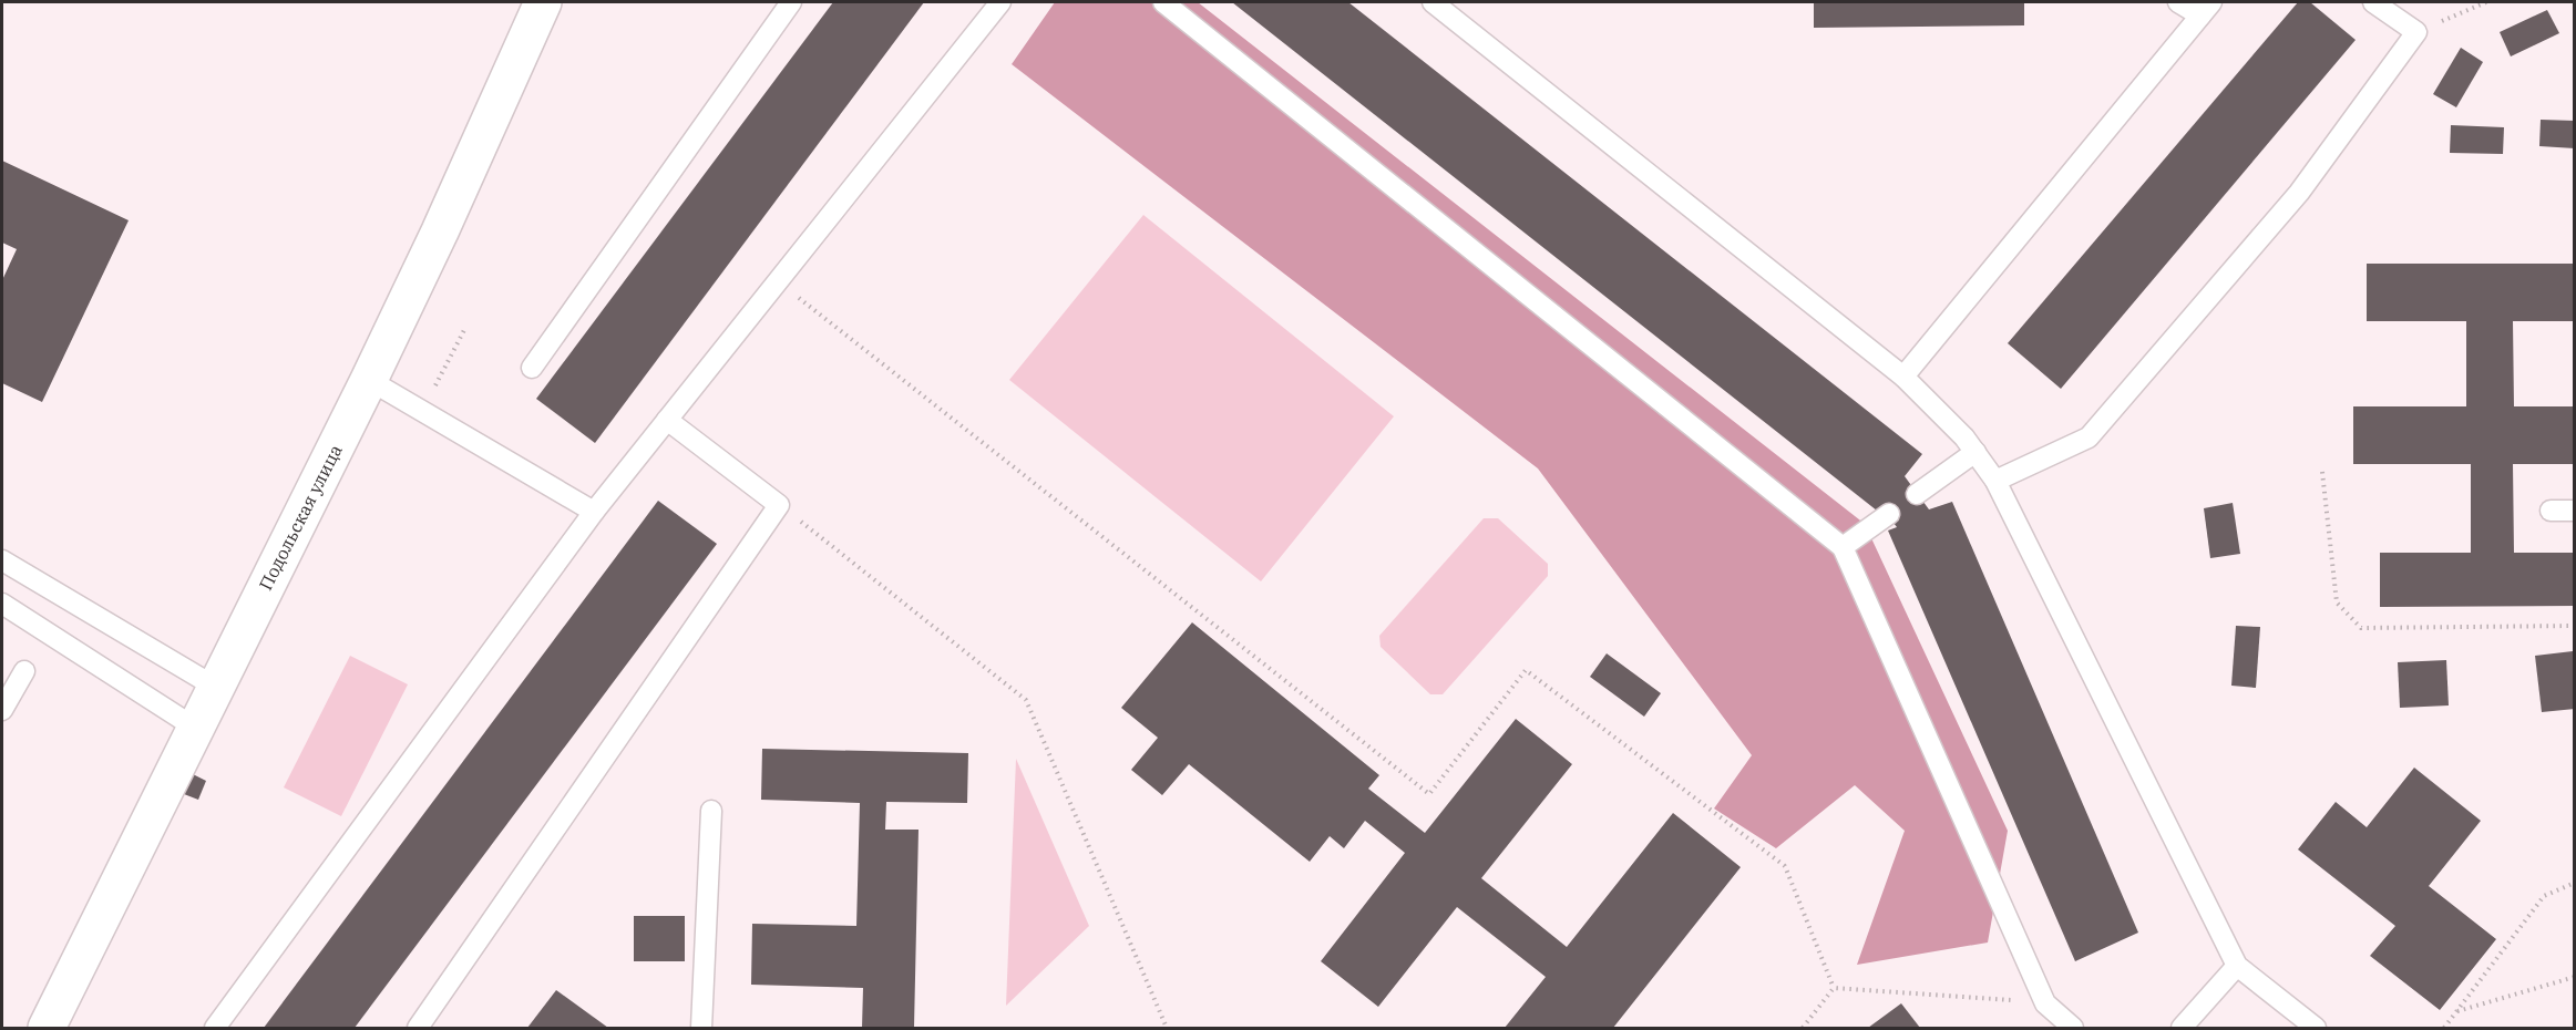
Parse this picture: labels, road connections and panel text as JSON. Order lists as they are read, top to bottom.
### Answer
{
  "streets": {
    "street": ["Подольская улица"]
  }
}
